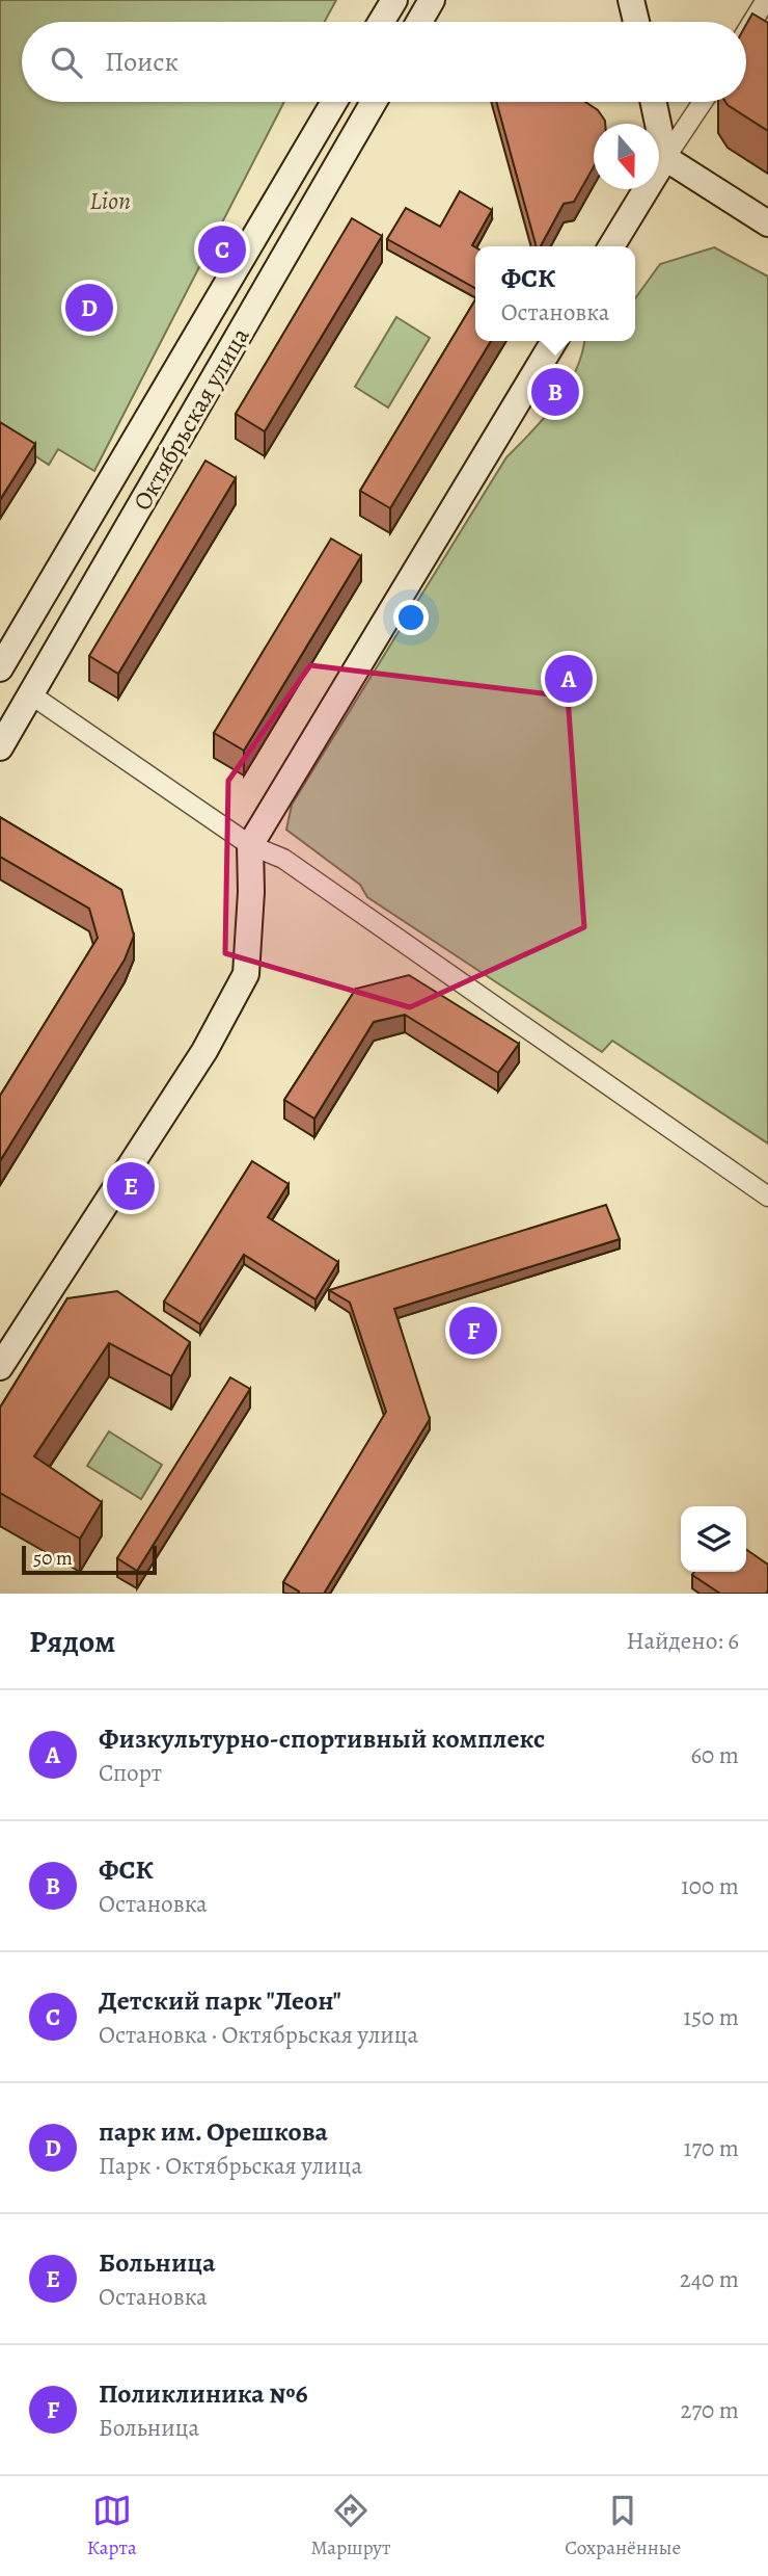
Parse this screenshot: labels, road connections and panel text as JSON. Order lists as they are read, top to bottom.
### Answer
{
  "streets": {
    "street": ["Октябрьская улица"]
  },
  "parks": ["Lion"],
  "scale_bar": "50 m",
  "north": "bottom",
  "page": {
    "search": "Поиск",
    "pins": [
      "C",
      "D",
      "B",
      "A",
      "E",
      "F"
    ],
    "popup": ["ФСК", "Остановка"],
    "scale": "50 m",
    "heading": ["Рядом", "Найдено: 6"],
    "list": [
      {
        "mark": "A",
        "name": "Физкультурно-спортивный комплекс",
        "note": "Спорт",
        "value": "60 m"
      },
      {
        "mark": "B",
        "name": "ФСК",
        "note": "Остановка",
        "value": "100 m"
      },
      {
        "mark": "C",
        "name": "Детский парк \"Леон\"",
        "note": "Остановка · Октябрьская улица",
        "value": "150 m"
      },
      {
        "mark": "D",
        "name": "парк им. Орешкова",
        "note": "Парк · Октябрьская улица",
        "value": "170 m"
      },
      {
        "mark": "E",
        "name": "Больница",
        "note": "Остановка",
        "value": "240 m"
      },
      {
        "mark": "F",
        "name": "Поликлиника №6",
        "note": "Больница",
        "value": "270 m"
      }
    ],
    "nav": ["Карта", "Маршрут", "Сохранённые"]
  }
}
